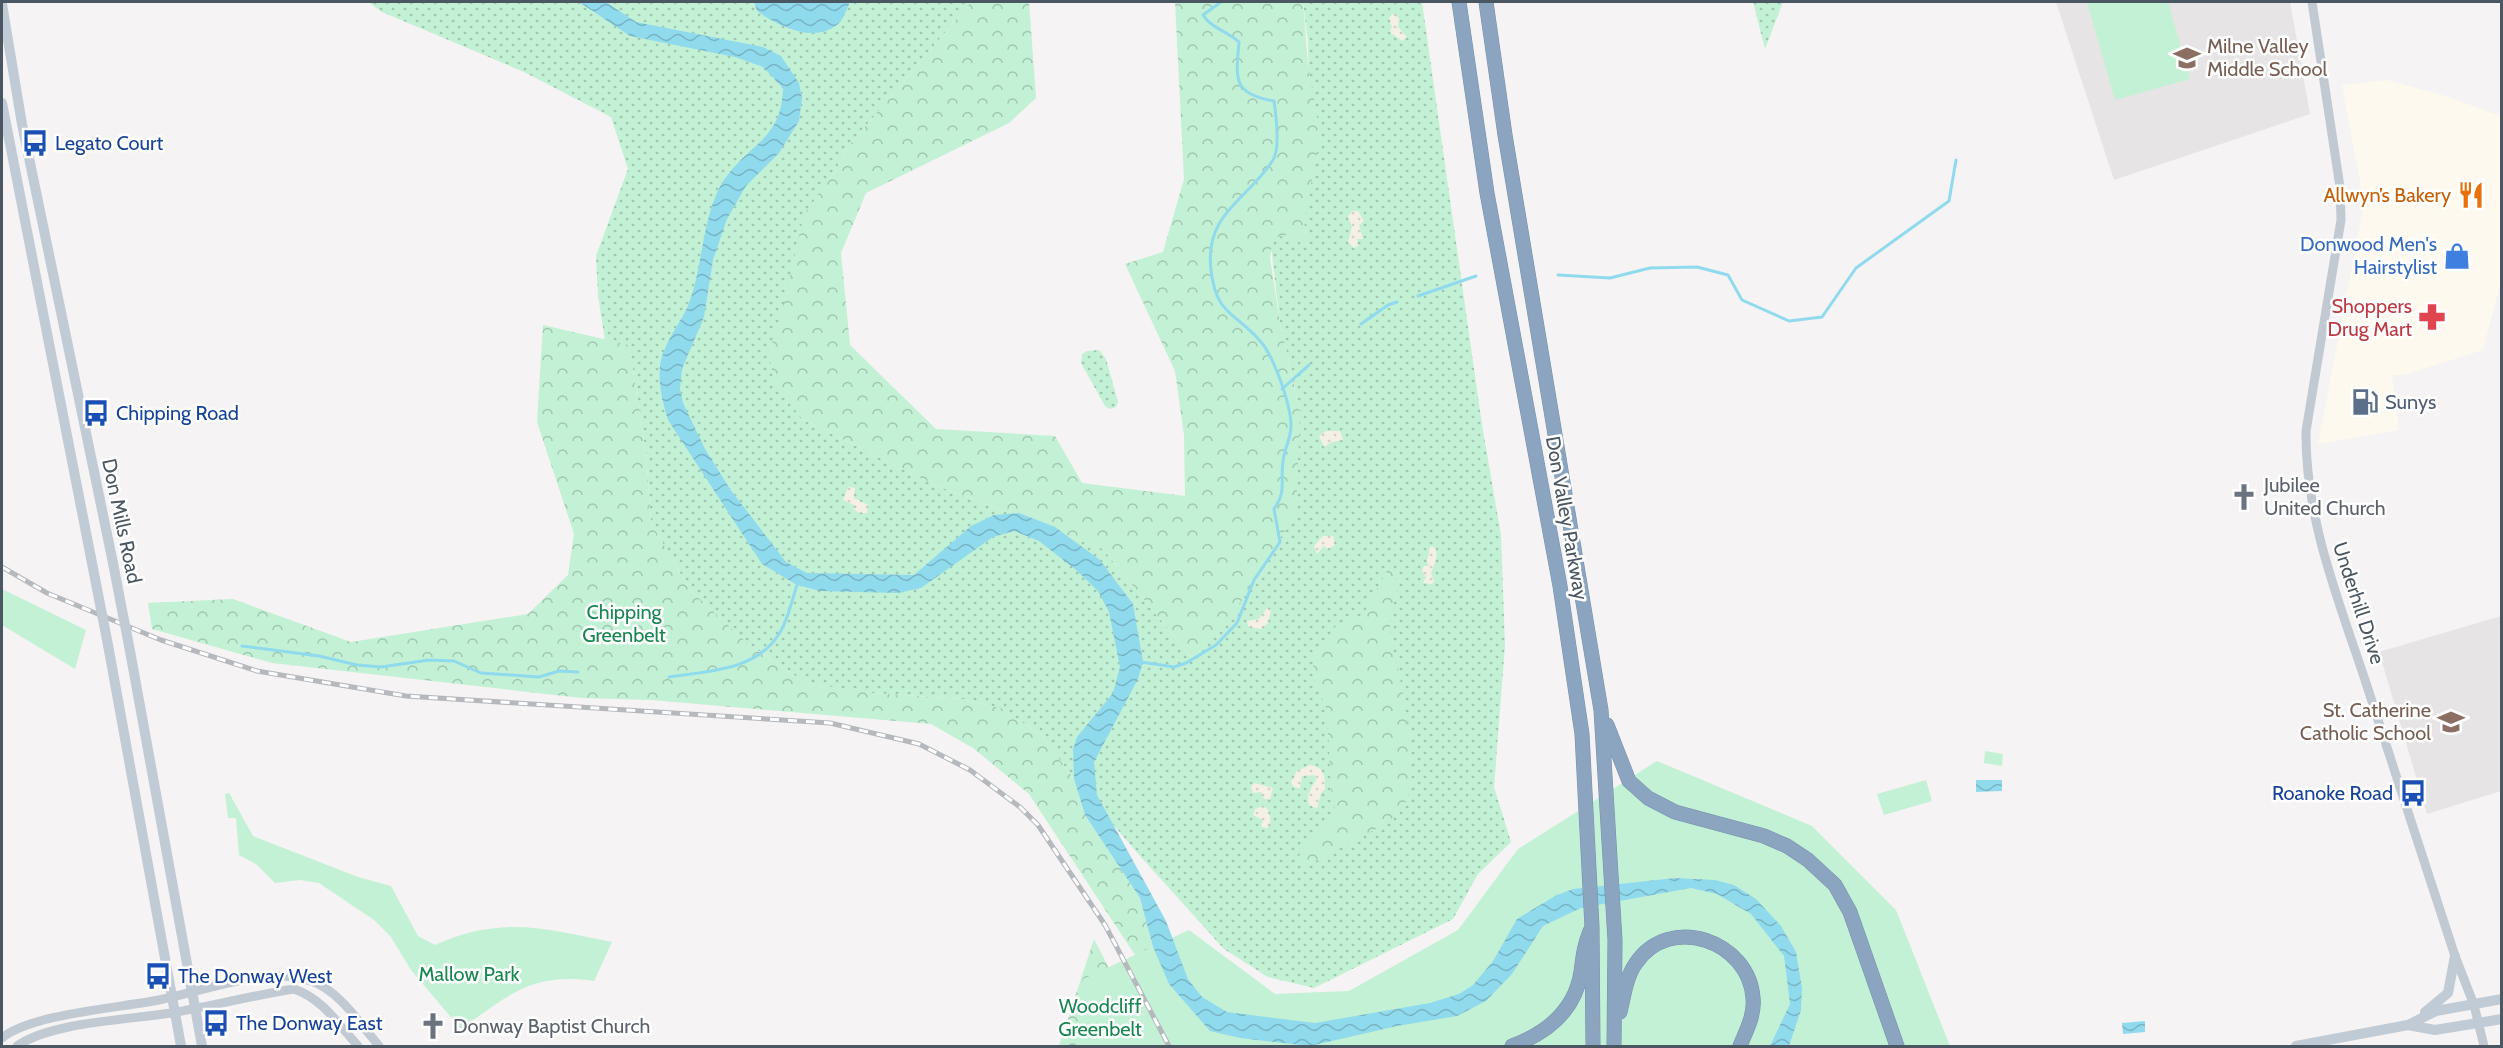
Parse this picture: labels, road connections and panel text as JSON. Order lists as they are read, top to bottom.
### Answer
{
  "streets": {
    "highway": ["Don Valley Parkway"],
    "main road": ["Don Mills Road"],
    "street": ["Underhill Drive"]
  },
  "parks": ["Chipping Greenbelt", "Mallow Park", "Woodcliff Greenbelt"],
  "places": {
    "school or university": ["Milne Valley Middle School", "St. Catherine Catholic School"],
    "bus stop": [
      "Legato Court",
      "Chipping Road",
      "Roanoke Road",
      "The Donway West",
      "The Donway East"
    ],
    "restaurant": ["Allwyn’s Bakery"],
    "shop": ["Donwood Men's Hairstylist"],
    "pharmacy": ["Shoppers Drug Mart"],
    "fuel station": ["Sunys"],
    "church": ["Jubilee United Church", "Donway Baptist Church"]
  }
}
